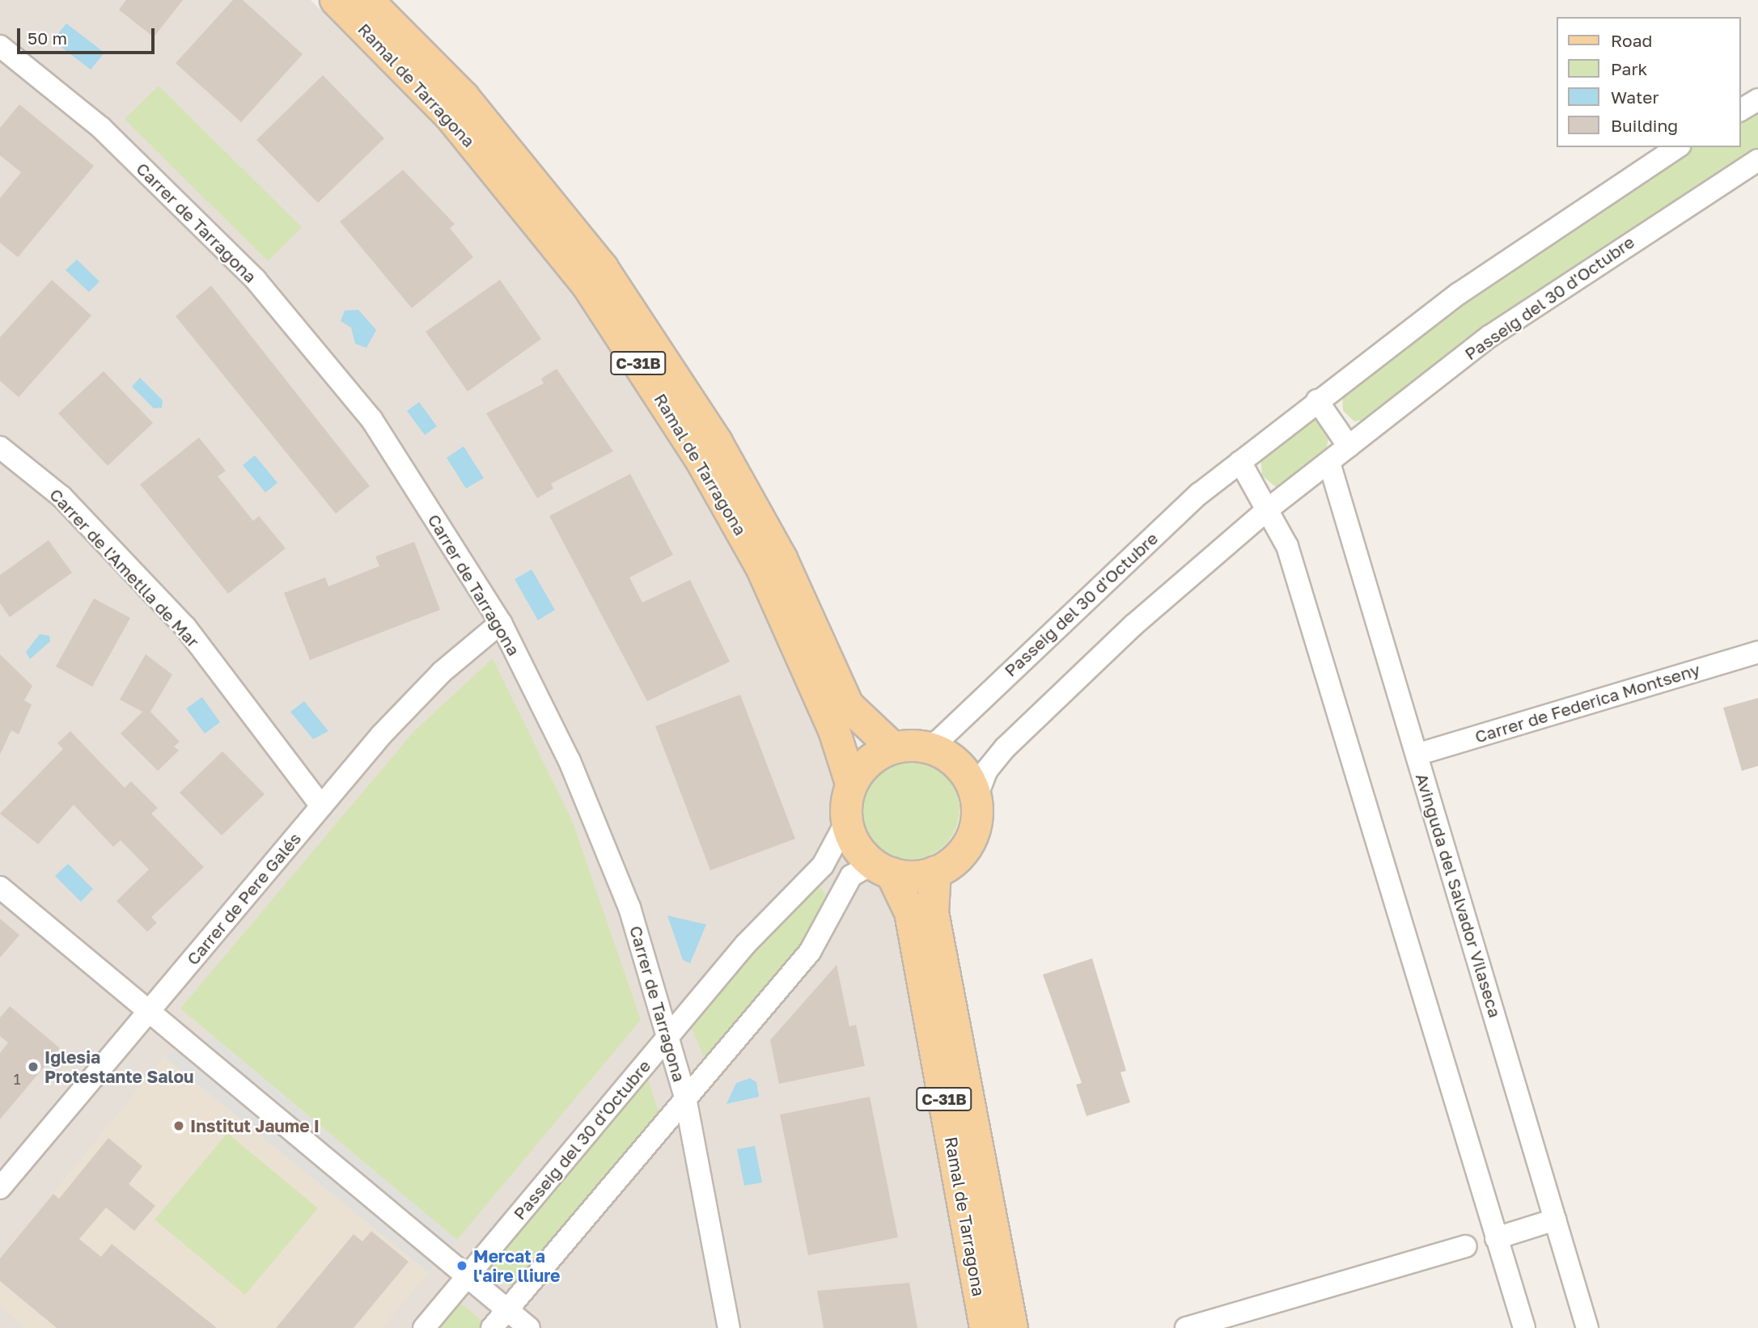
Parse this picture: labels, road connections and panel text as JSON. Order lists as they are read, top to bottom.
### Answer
{
  "streets": {
    "main road": ["Ramal de Tarragona", "C-31B"],
    "street": [
      "Carrer de Tarragona",
      "Passeig del 30 d'Octubre",
      "Carrer de l'Ametlla de Mar",
      "Carrer de Federica Montseny",
      "Avinguda del Salvador Vilaseca",
      "Carrer de Pere Galés"
    ]
  },
  "crossings": [
    ["Ramal de Tarragona", "Passeig del 30 d'Octubre"],
    ["Ramal de Tarragona", "C-31B"],
    ["Carrer de Tarragona", "Passeig del 30 d'Octubre"],
    ["Carrer de Tarragona", "Carrer de Pere Galés"],
    ["Passeig del 30 d'Octubre", "C-31B"],
    ["Passeig del 30 d'Octubre", "Avinguda del Salvador Vilaseca"],
    ["Carrer de l'Ametlla de Mar", "Carrer de Pere Galés"],
    ["Carrer de Federica Montseny", "Avinguda del Salvador Vilaseca"]
  ],
  "places": ["Iglesia Protestante Salou", "Institut Jaume I", "Mercat a l'aire lliure"],
  "house_numbers": ["1"],
  "legend": [
    "Road",
    "Park",
    "Water",
    "Building"
  ],
  "scale_bar": "50 m"
}
